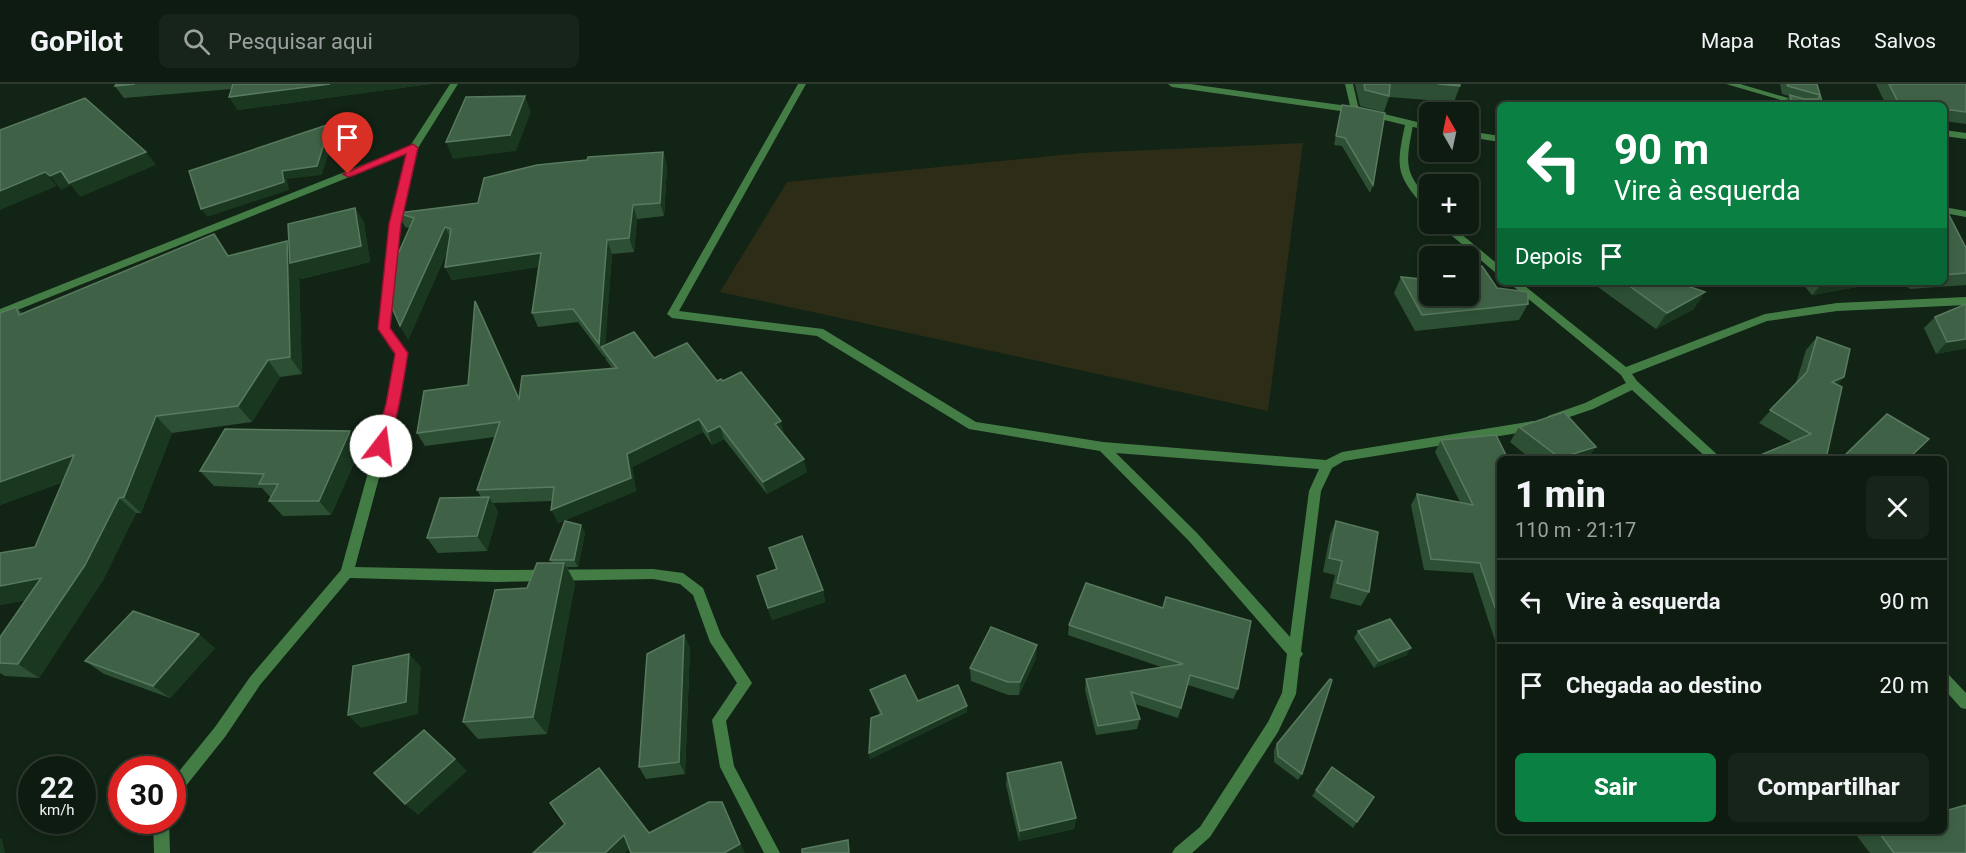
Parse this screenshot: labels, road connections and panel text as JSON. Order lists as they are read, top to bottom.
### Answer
{
  "north": "top",
  "page": {
    "header": "GoPilot",
    "search": "Pesquisar aqui",
    "nav": ["Mapa", "Rotas", "Salvos"],
    "map_buttons": ["+", "−"],
    "turn": ["90 m", "Vire à esquerda"],
    "then": "Depois",
    "heading": ["1 min", "110 m · 21:17"],
    "list": [
      {
        "name": "Vire à esquerda",
        "value": "90 m"
      },
      {
        "name": "Chegada ao destino",
        "value": "20 m"
      }
    ],
    "buttons": ["Sair", "Compartilhar"],
    "speed": "22 km/h",
    "limit": "30"
  }
}
